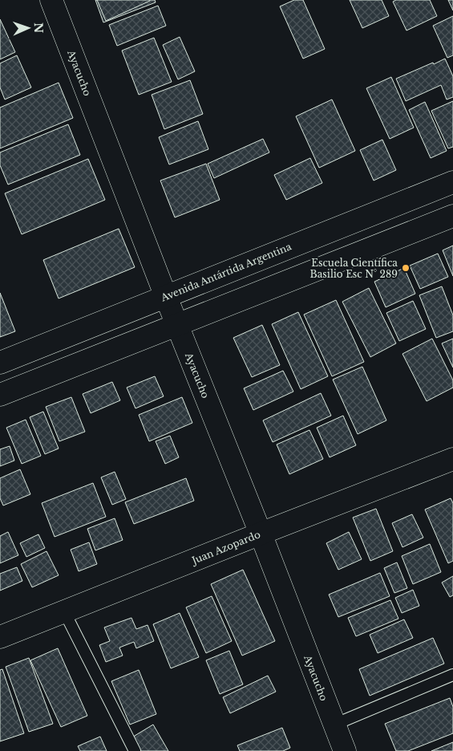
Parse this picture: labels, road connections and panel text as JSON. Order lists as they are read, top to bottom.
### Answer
{
  "streets": {
    "street": ["Ayacucho", "Avenida Antártida Argentina", "Juan Azopardo"]
  },
  "crossings": [
    ["Ayacucho", "Avenida Antártida Argentina"],
    ["Ayacucho", "Juan Azopardo"]
  ],
  "places": ["Escuela Científica Basilio Esc N° 289"],
  "north": "right"
}
